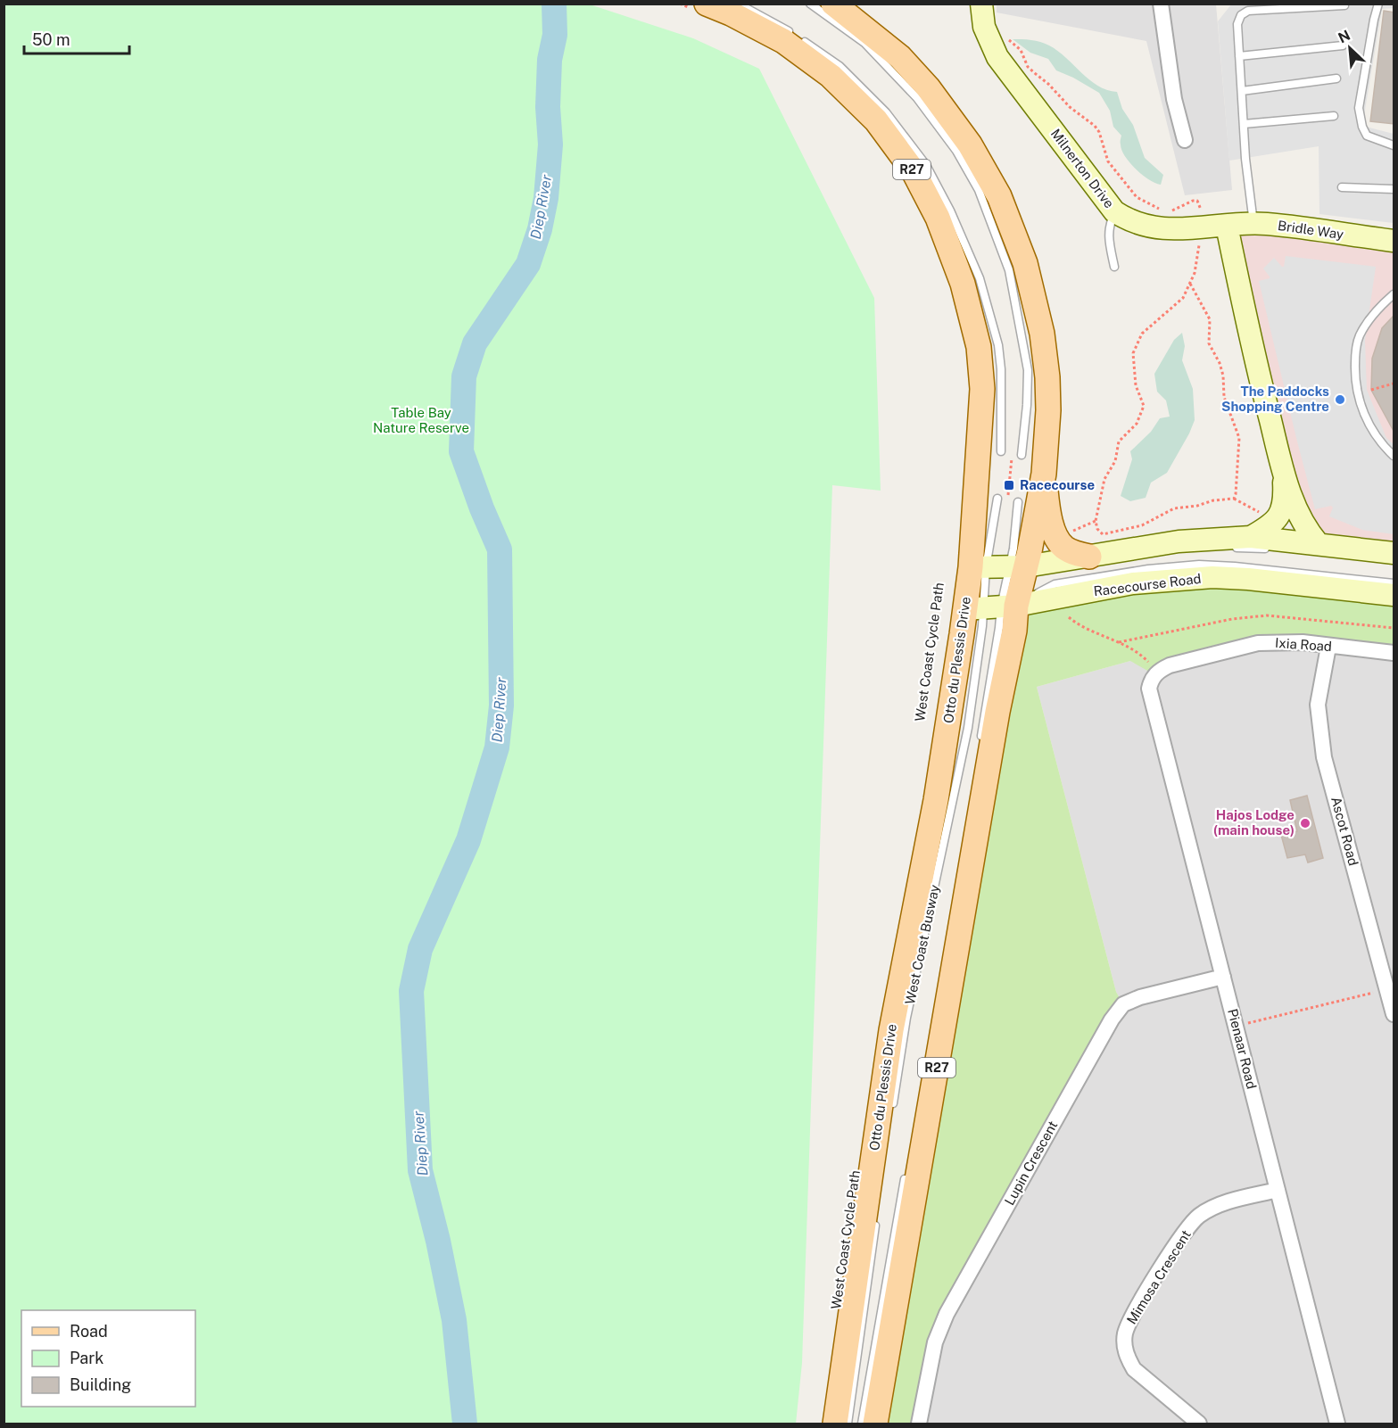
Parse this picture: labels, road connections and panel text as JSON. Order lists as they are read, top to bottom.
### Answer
{
  "streets": {
    "main road": ["R27", "Otto du Plessis Drive"],
    "street": [
      "Milnerton Drive",
      "Bridle Way",
      "Racecourse Road",
      "Ixia Road",
      "Ascot Road",
      "Pienaar Road",
      "Lupin Crescent",
      "Mimosa Crescent"
    ],
    "lane": ["West Coast Busway"]
  },
  "crossings": [
    ["Milnerton Drive", "Bridle Way"],
    ["Racecourse Road", "Otto du Plessis Drive"],
    ["Racecourse Road", "West Coast Busway"],
    ["Ixia Road", "Ascot Road"],
    ["Ixia Road", "Pienaar Road"],
    ["Otto du Plessis Drive", "West Coast Busway"],
    ["Pienaar Road", "Lupin Crescent"],
    ["Pienaar Road", "Mimosa Crescent"]
  ],
  "water": ["Diep River"],
  "parks": ["Table Bay Nature Reserve"],
  "places": {
    "other": ["The Paddocks Shopping Centre", "Hajos Lodge (main house)"],
    "transit": ["Racecourse"]
  },
  "legend": ["Road", "Park", "Building"],
  "scale_bar": "50 m",
  "north": "top left"
}
